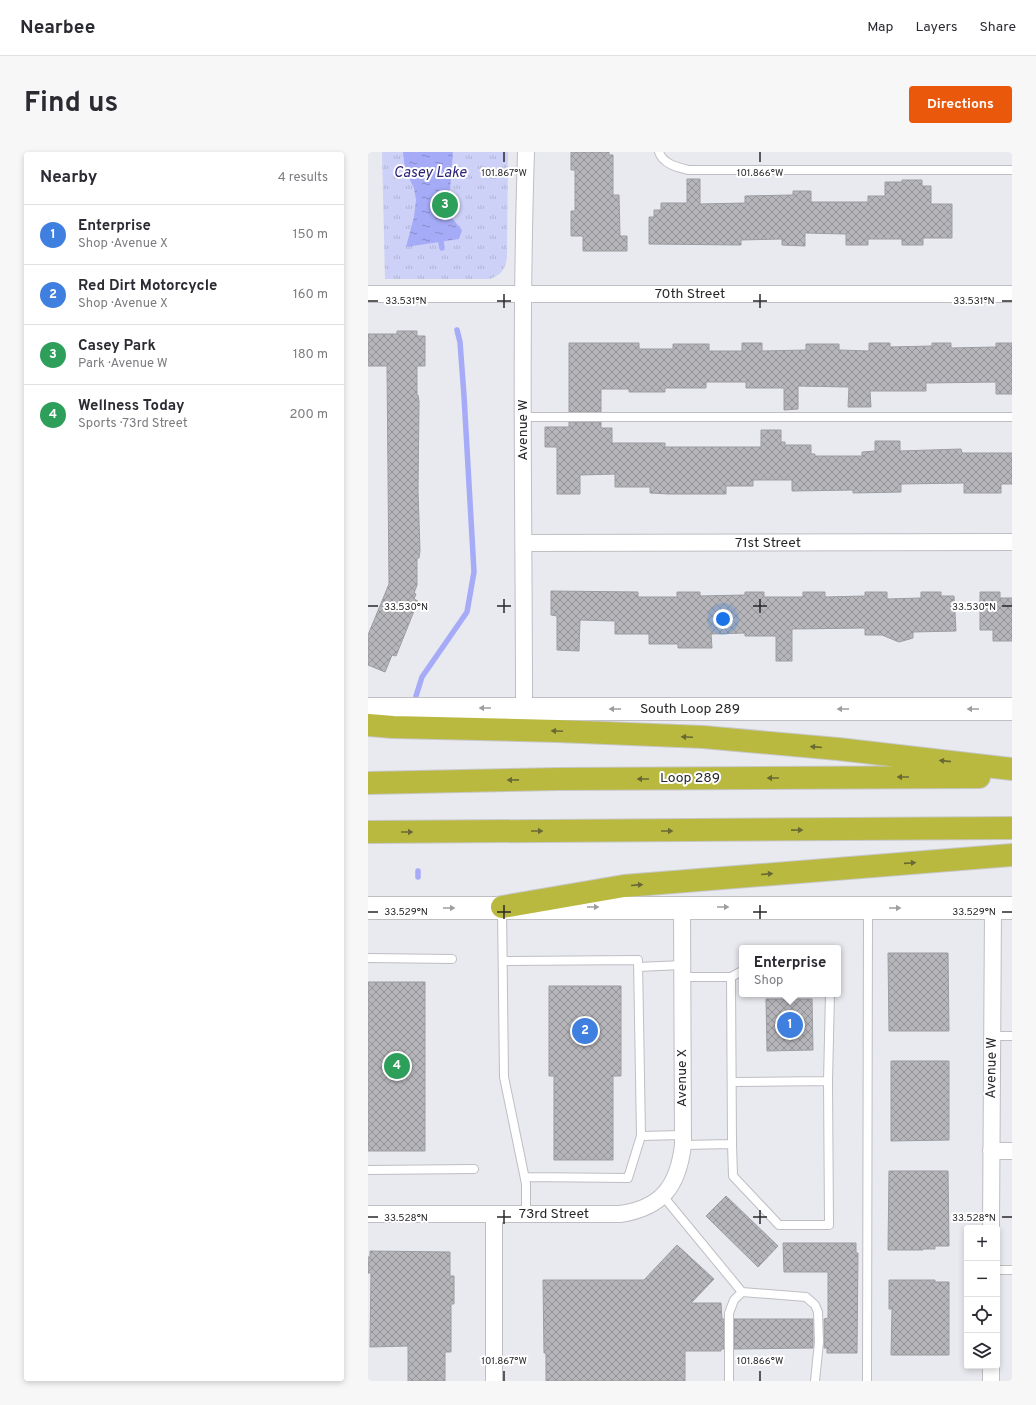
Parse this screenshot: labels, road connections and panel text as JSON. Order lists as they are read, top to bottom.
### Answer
{
  "streets": {
    "highway": ["Loop 289"],
    "main road": ["South Loop 289"],
    "street": [
      "70th Street",
      "Avenue W",
      "71st Street",
      "Avenue X",
      "73rd Street"
    ]
  },
  "crossings": [
    ["70th Street", "Avenue W"],
    ["Avenue W", "71st Street"],
    ["Avenue W", "South Loop 289"],
    ["Avenue X", "73rd Street"]
  ],
  "one_way": ["South Loop 289"],
  "water": ["Casey Lake"],
  "page": {
    "header": "Nearbee",
    "nav": ["Map", "Layers", "Share"],
    "title": "Find us",
    "buttons": "Directions",
    "heading": ["Nearby", "4 results"],
    "pins": [
      "3",
      "1",
      "2",
      "4"
    ],
    "list": [
      {
        "mark": "1",
        "name": "Enterprise",
        "note": "Shop · Avenue X",
        "value": "150 m"
      },
      {
        "mark": "2",
        "name": "Red Dirt Motorcycle",
        "note": "Shop · Avenue X",
        "value": "160 m"
      },
      {
        "mark": "3",
        "name": "Casey Park",
        "note": "Park · Avenue W",
        "value": "180 m"
      },
      {
        "mark": "4",
        "name": "Wellness Today",
        "note": "Sports · 73rd Street",
        "value": "200 m"
      }
    ],
    "popup": ["Enterprise", "Shop"],
    "map_buttons": ["+", "−"]
  },
  "coordinates": [
    "101.867°W",
    "101.866°W",
    "33.531°N",
    "33.530°N",
    "33.529°N",
    "33.528°N"
  ]
}
